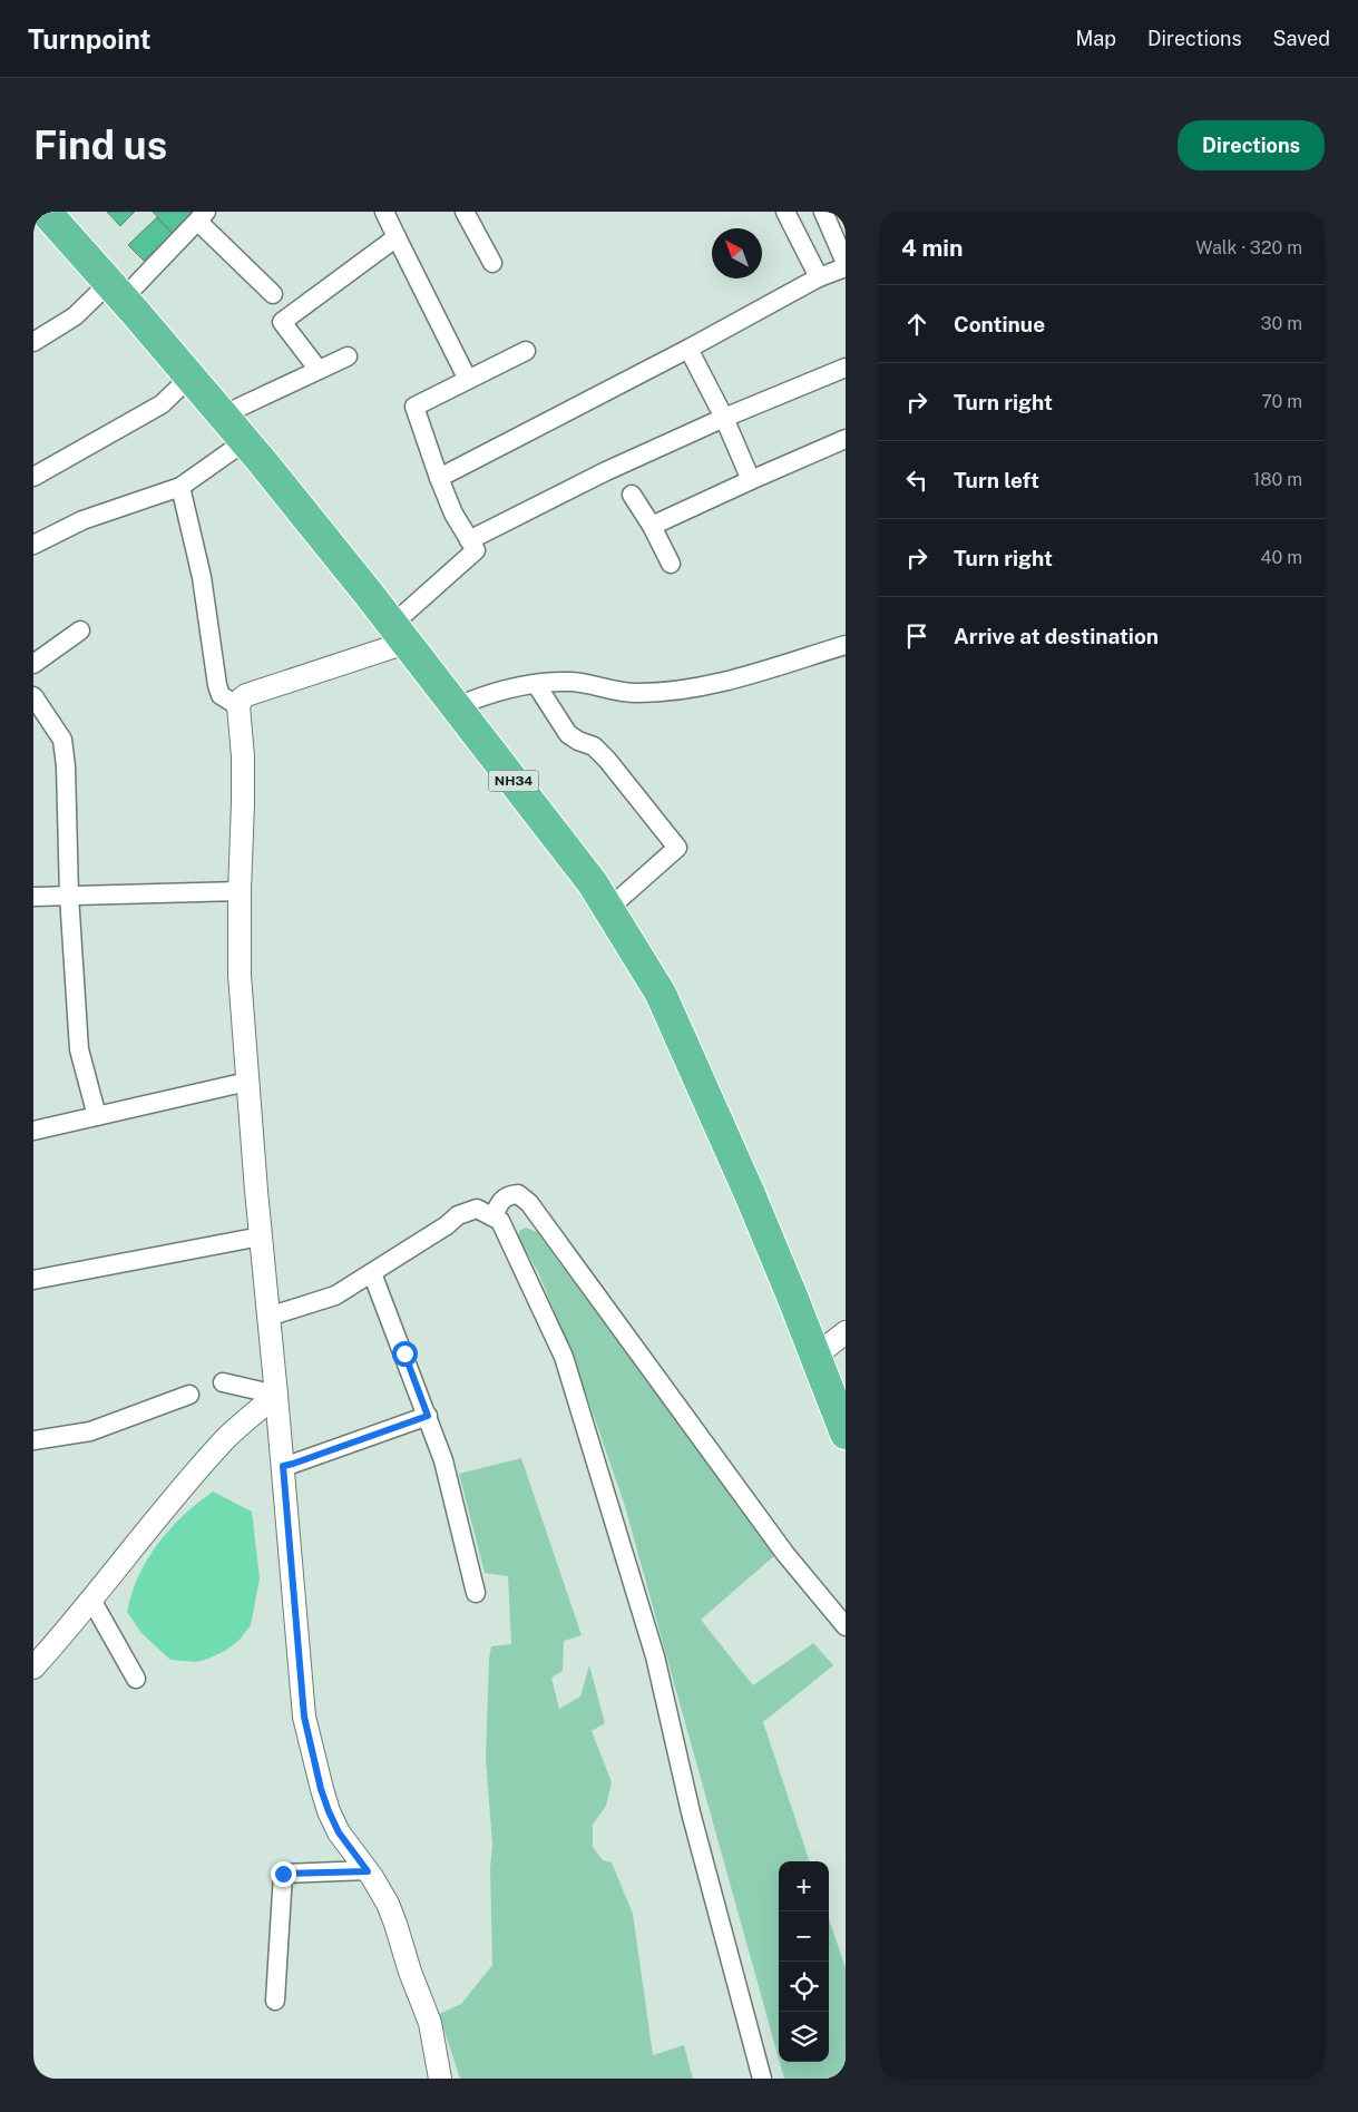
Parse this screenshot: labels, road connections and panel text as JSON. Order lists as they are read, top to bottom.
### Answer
{
  "streets": {
    "highway": ["NH34"]
  },
  "north": "top left",
  "page": {
    "header": "Turnpoint",
    "nav": ["Map", "Directions", "Saved"],
    "buttons": "Directions",
    "title": "Find us",
    "heading": ["4 min", "Walk · 320 m"],
    "list": [
      ["Continue", "30 m"],
      ["Turn right", "70 m"],
      ["Turn left", "180 m"],
      ["Turn right", "40 m"],
      "Arrive at destination"
    ],
    "map_buttons": ["+", "−"]
  }
}
